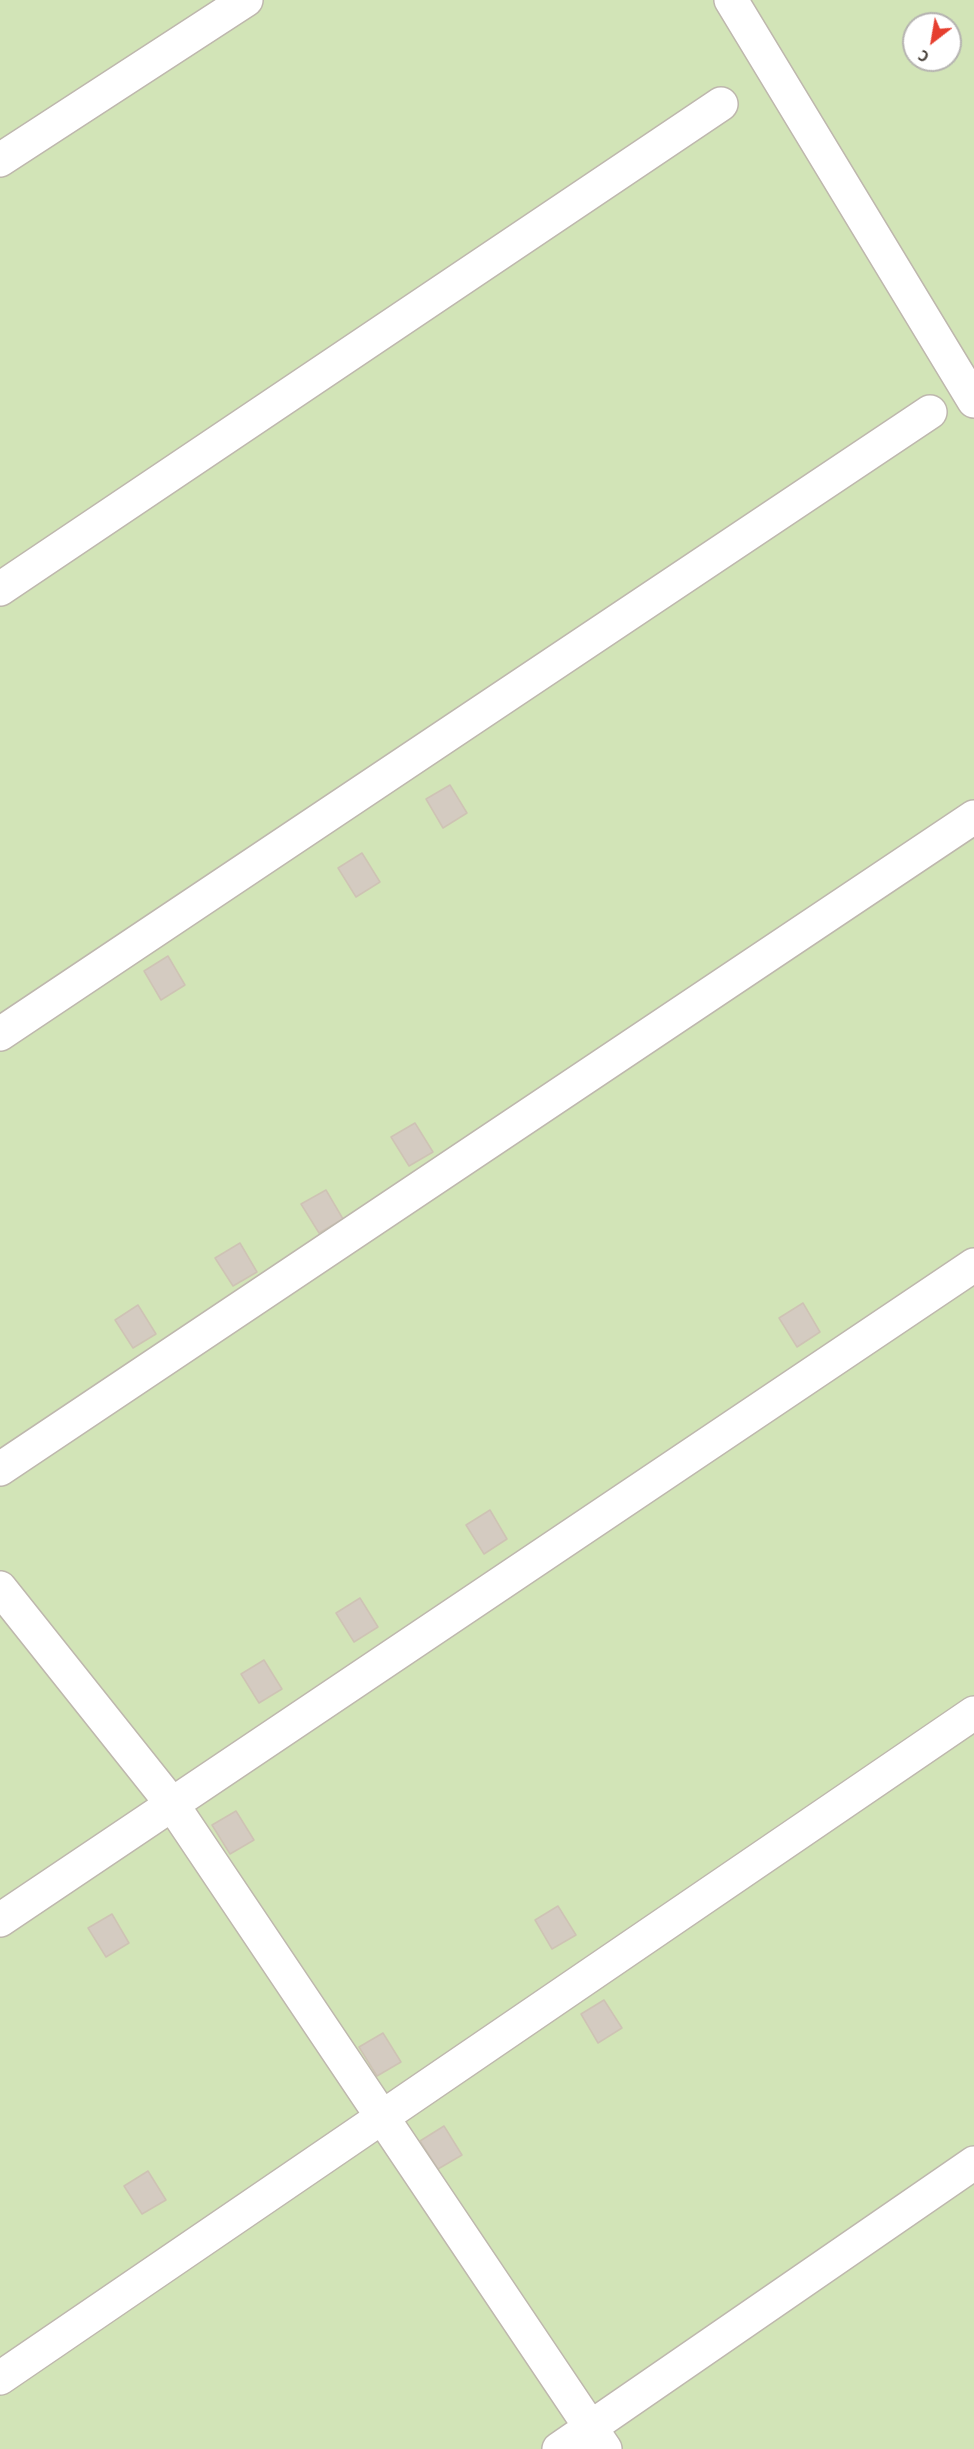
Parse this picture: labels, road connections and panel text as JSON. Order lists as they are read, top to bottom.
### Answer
{
  "north": "bottom left"
}
